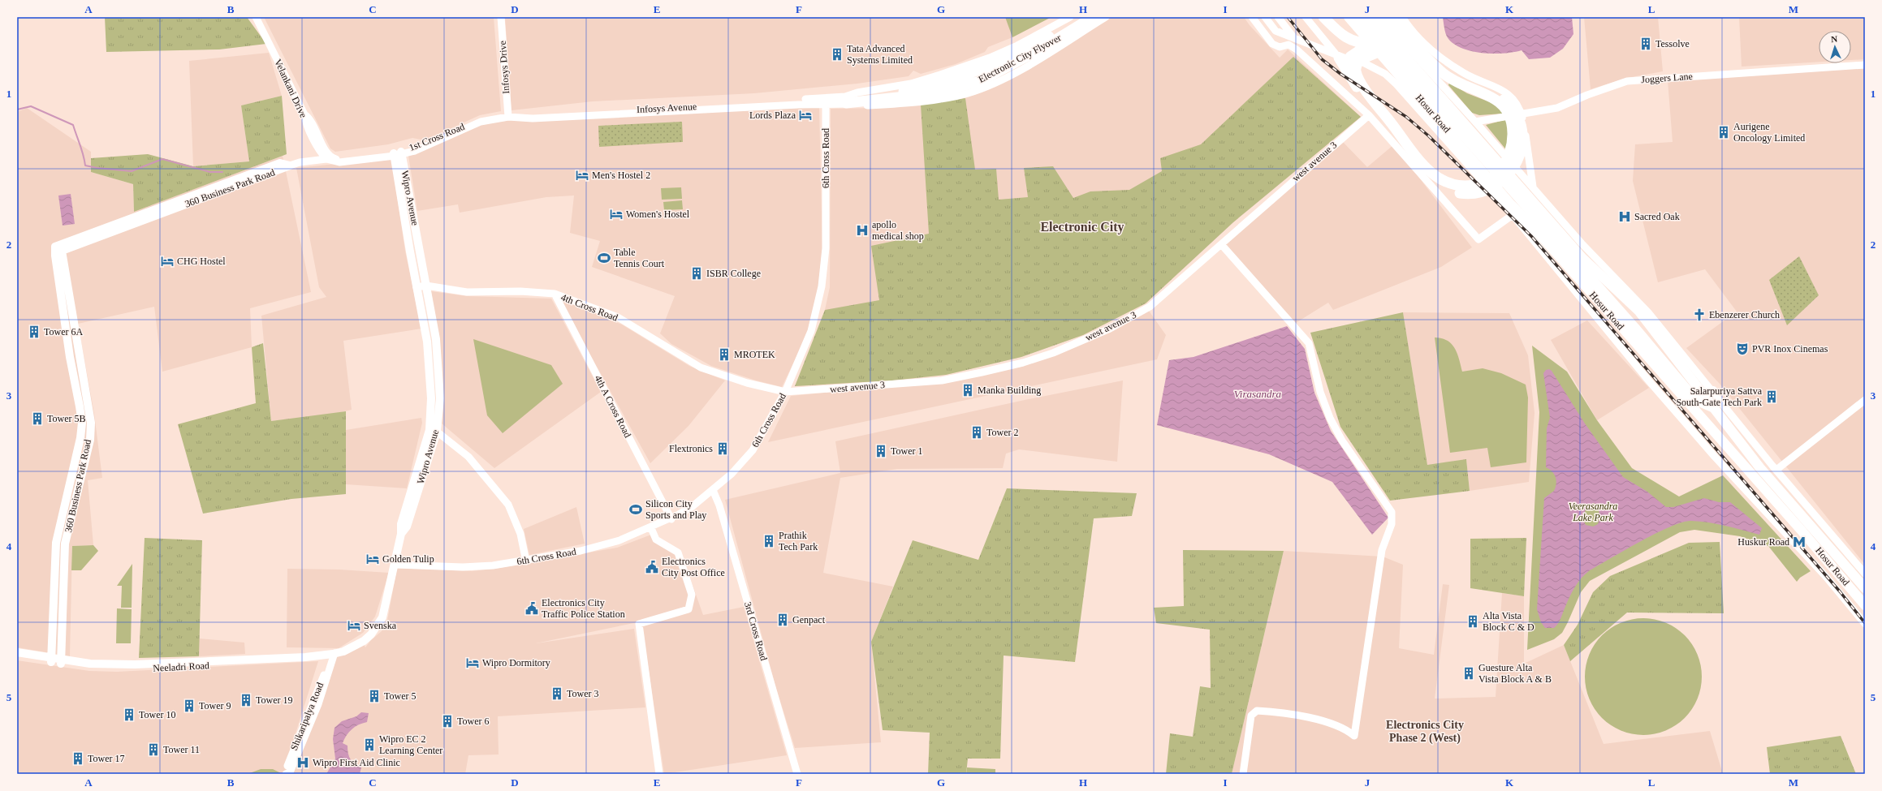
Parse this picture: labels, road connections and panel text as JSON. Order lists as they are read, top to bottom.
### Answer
{
  "streets": {
    "highway": ["Electronic City Flyover", "Hosur Road"],
    "main road": ["360 Business Park Road", "Wipro Avenue", "Neeladri Road"],
    "street": [
      "Infosys Drive",
      "Joggers Lane",
      "Velankani Drive",
      "Infosys Avenue",
      "6th Cross Road",
      "west avenue 3",
      "4th Cross Road",
      "4th A Cross Road",
      "3rd Cross Road",
      "Shikaripalya Road"
    ]
  },
  "crossings": [
    ["Electronic City Flyover", "Infosys Avenue"],
    ["Infosys Drive", "Infosys Avenue"],
    ["Infosys Avenue", "6th Cross Road"],
    ["6th Cross Road", "west avenue 3"],
    ["6th Cross Road", "Wipro Avenue"],
    ["6th Cross Road", "4th Cross Road"],
    ["6th Cross Road", "4th A Cross Road"],
    ["6th Cross Road", "3rd Cross Road"],
    ["west avenue 3", "4th Cross Road"],
    ["360 Business Park Road", "Neeladri Road"],
    ["Wipro Avenue", "4th Cross Road"],
    ["Wipro Avenue", "Neeladri Road"],
    ["Wipro Avenue", "Shikaripalya Road"],
    ["4th Cross Road", "4th A Cross Road"],
    ["Neeladri Road", "Shikaripalya Road"]
  ],
  "districts": ["Electronic City", "Electronics City Phase 2 (West)"],
  "water": ["Virasandra"],
  "parks": ["Veerasandra Lake Park"],
  "places": {
    "building": [
      "Tessolve",
      "Tata Advanced Systems Limited",
      "Aurigene Oncology Limited",
      "ISBR College",
      "Tower 6A",
      "MROTEK",
      "Manka Building",
      "Salarpuriya Sattva South-Gate Tech Park",
      "Tower 5B",
      "Tower 2",
      "Flextronics",
      "Tower 1",
      "Prathik Tech Park",
      "Genpact",
      "Alta Vista Block C & D",
      "Guesture Alta Vista Block A & B",
      "Tower 3",
      "Tower 5",
      "Tower 19",
      "Tower 9",
      "Tower 10",
      "Tower 6",
      "Wipro EC 2 Learning Center",
      "Tower 11",
      "Tower 17"
    ],
    "hotel": [
      "Lords Plaza",
      "Men's Hostel 2",
      "Women's Hostel",
      "CHG Hostel",
      "Golden Tulip",
      "Svenska",
      "Wipro Dormitory"
    ],
    "hospital": ["Sacred Oak", "apollo medical shop", "Wipro First Aid Clinic"],
    "sports": ["Table Tennis Court", "Silicon City Sports and Play"],
    "church": ["Ebenzerer Church"],
    "theatre": ["PVR Inox Cinemas"],
    "metro station": ["Huskur Road"],
    "public building": ["Electronics City Post Office", "Electronics City Traffic Police Station"]
  },
  "north": "top",
  "grid": {
    "columns": [
      "A",
      "B",
      "C",
      "D",
      "E",
      "F",
      "G",
      "H",
      "I",
      "J",
      "K",
      "L",
      "M"
    ],
    "rows": [
      "1",
      "2",
      "3",
      "4",
      "5"
    ]
  }
}
